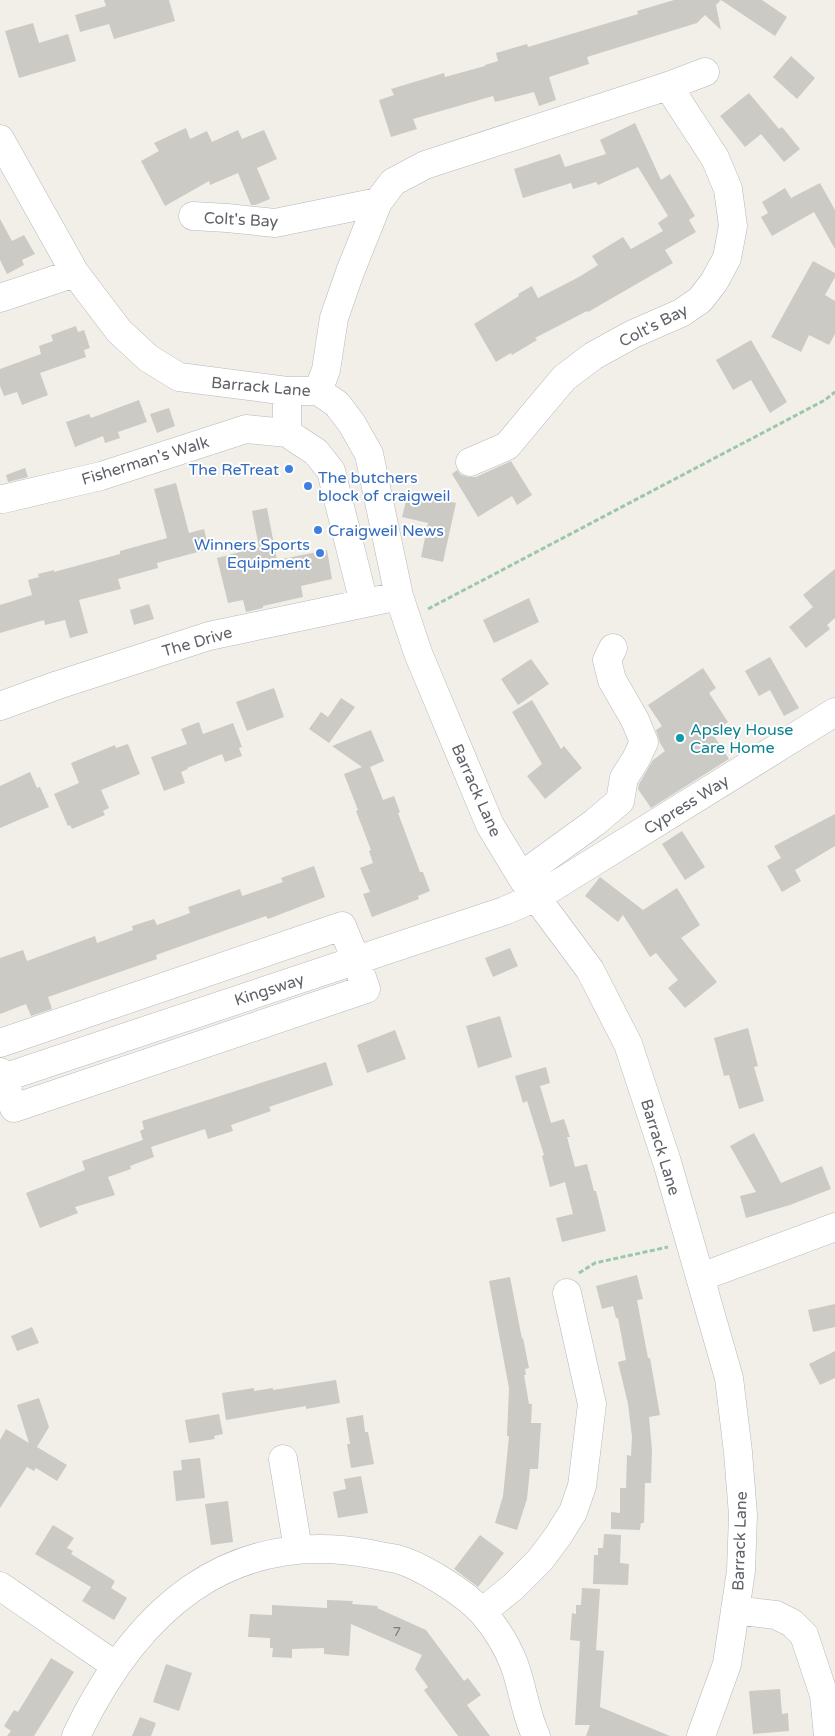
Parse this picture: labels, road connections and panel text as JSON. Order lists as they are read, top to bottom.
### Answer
{
  "streets": {
    "street": [
      "Colt's Bay",
      "Barrack Lane",
      "Fisherman's Walk",
      "The Drive",
      "Cypress Way"
    ]
  },
  "crossings": [
    ["Barrack Lane", "The Drive"],
    ["Barrack Lane", "Cypress Way"]
  ],
  "places": [
    "The ReTreat",
    "The butchers block of craigweil",
    "Craigweil News",
    "Winners Sports Equipment",
    "Apsley House Care Home"
  ],
  "house_numbers": ["7"]
}
